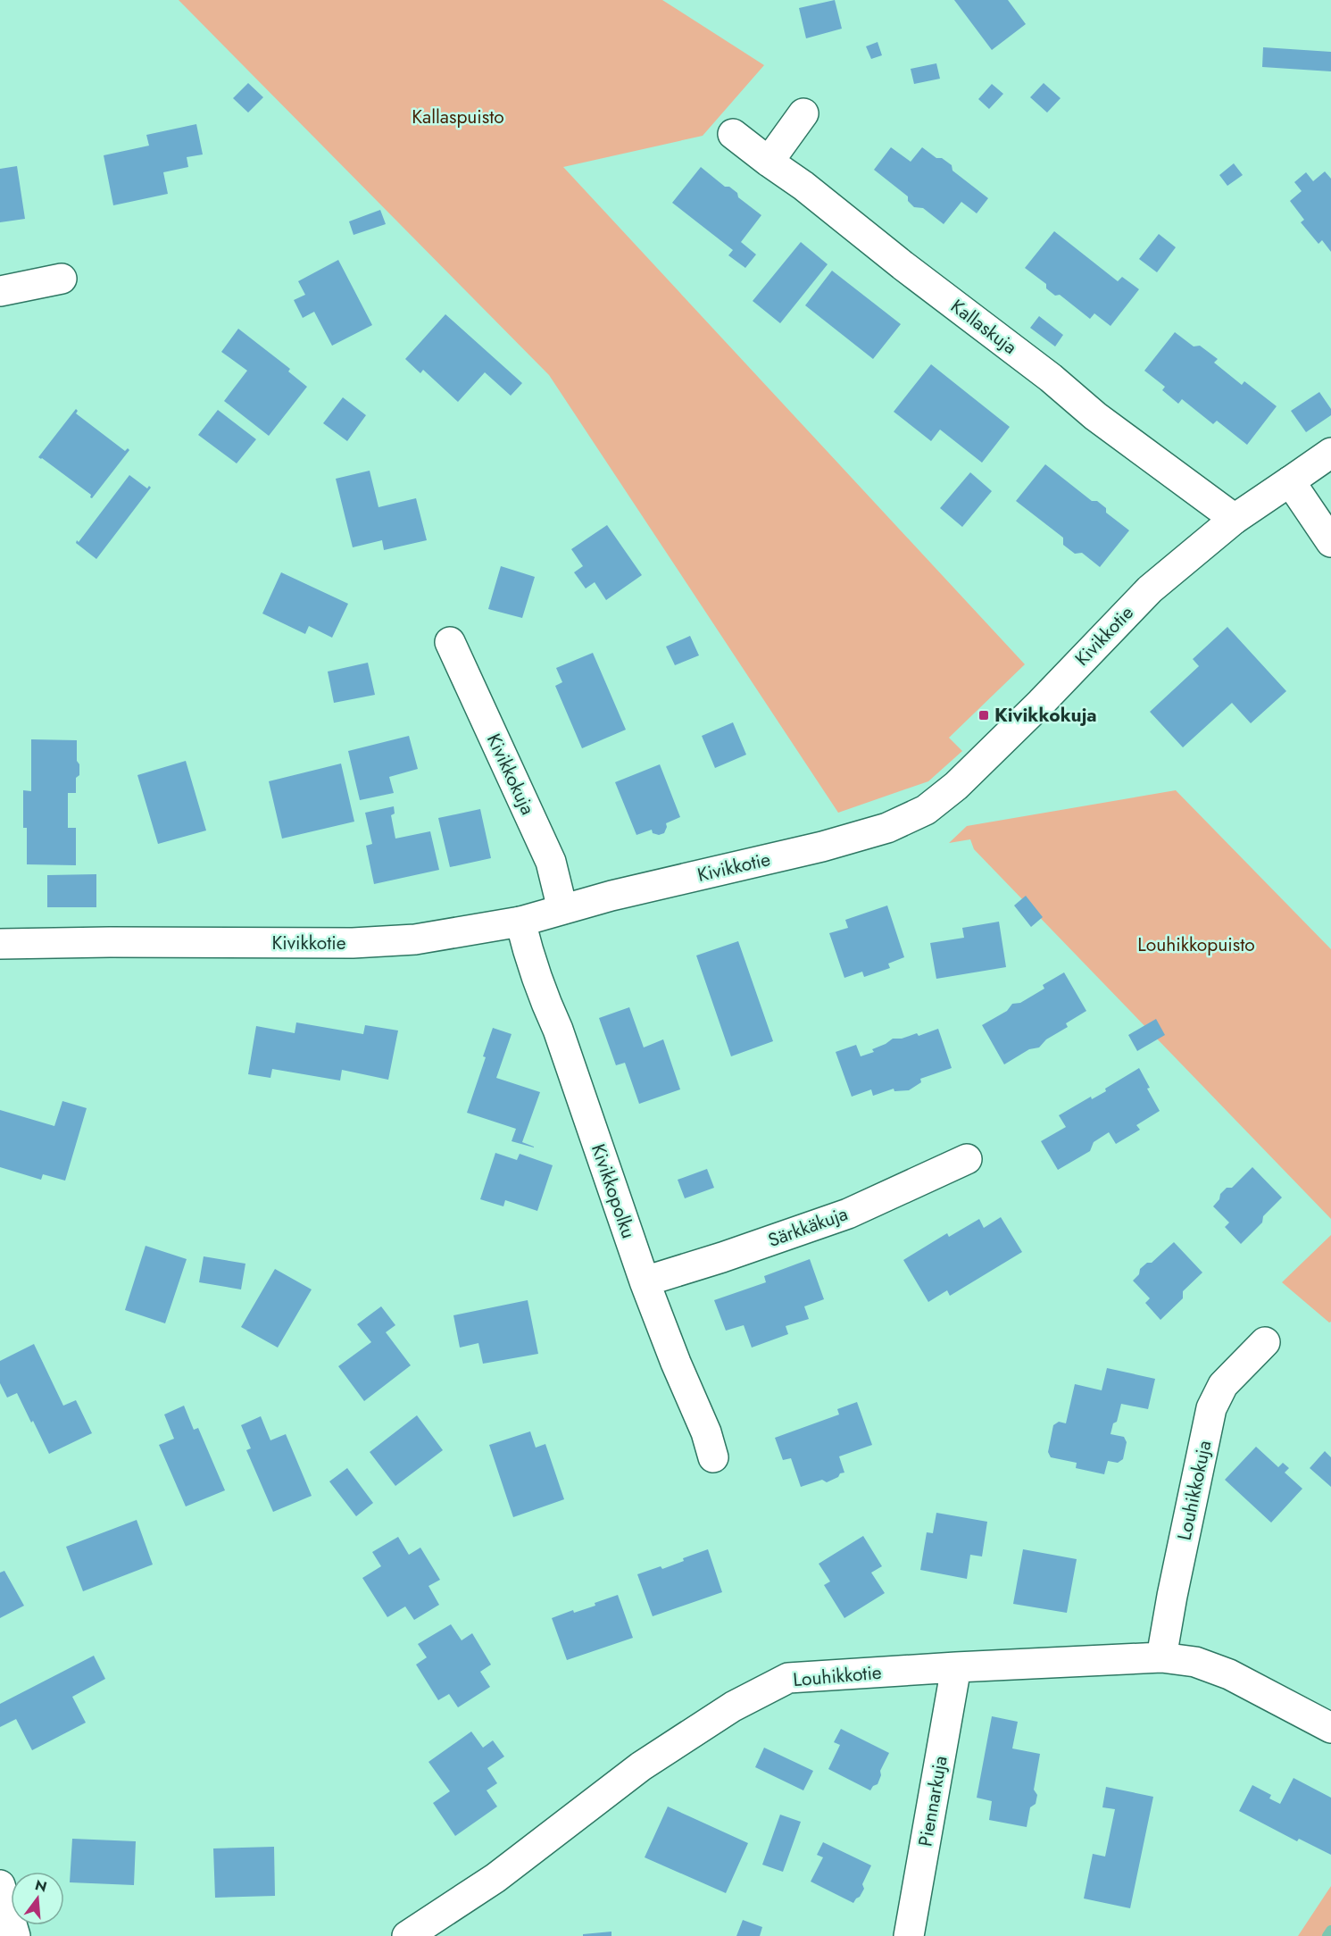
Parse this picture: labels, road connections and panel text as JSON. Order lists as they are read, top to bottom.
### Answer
{
  "streets": {
    "street": [
      "Kallaskuja",
      "Kivikkotie",
      "Kivikkokuja",
      "Kivikkopolku",
      "Särkkäkuja",
      "Louhikkokuja",
      "Louhikkotie",
      "Piennarkuja"
    ]
  },
  "crossings": [
    ["Kallaskuja", "Kivikkotie"],
    ["Kivikkotie", "Kivikkokuja"],
    ["Kivikkotie", "Kivikkopolku"],
    ["Kivikkopolku", "Särkkäkuja"],
    ["Louhikkokuja", "Louhikkotie"],
    ["Louhikkotie", "Piennarkuja"]
  ],
  "parks": ["Kallaspuisto", "Louhikkopuisto"],
  "places": {
    "transit": ["Kivikkokuja"]
  },
  "north": "top"
}
